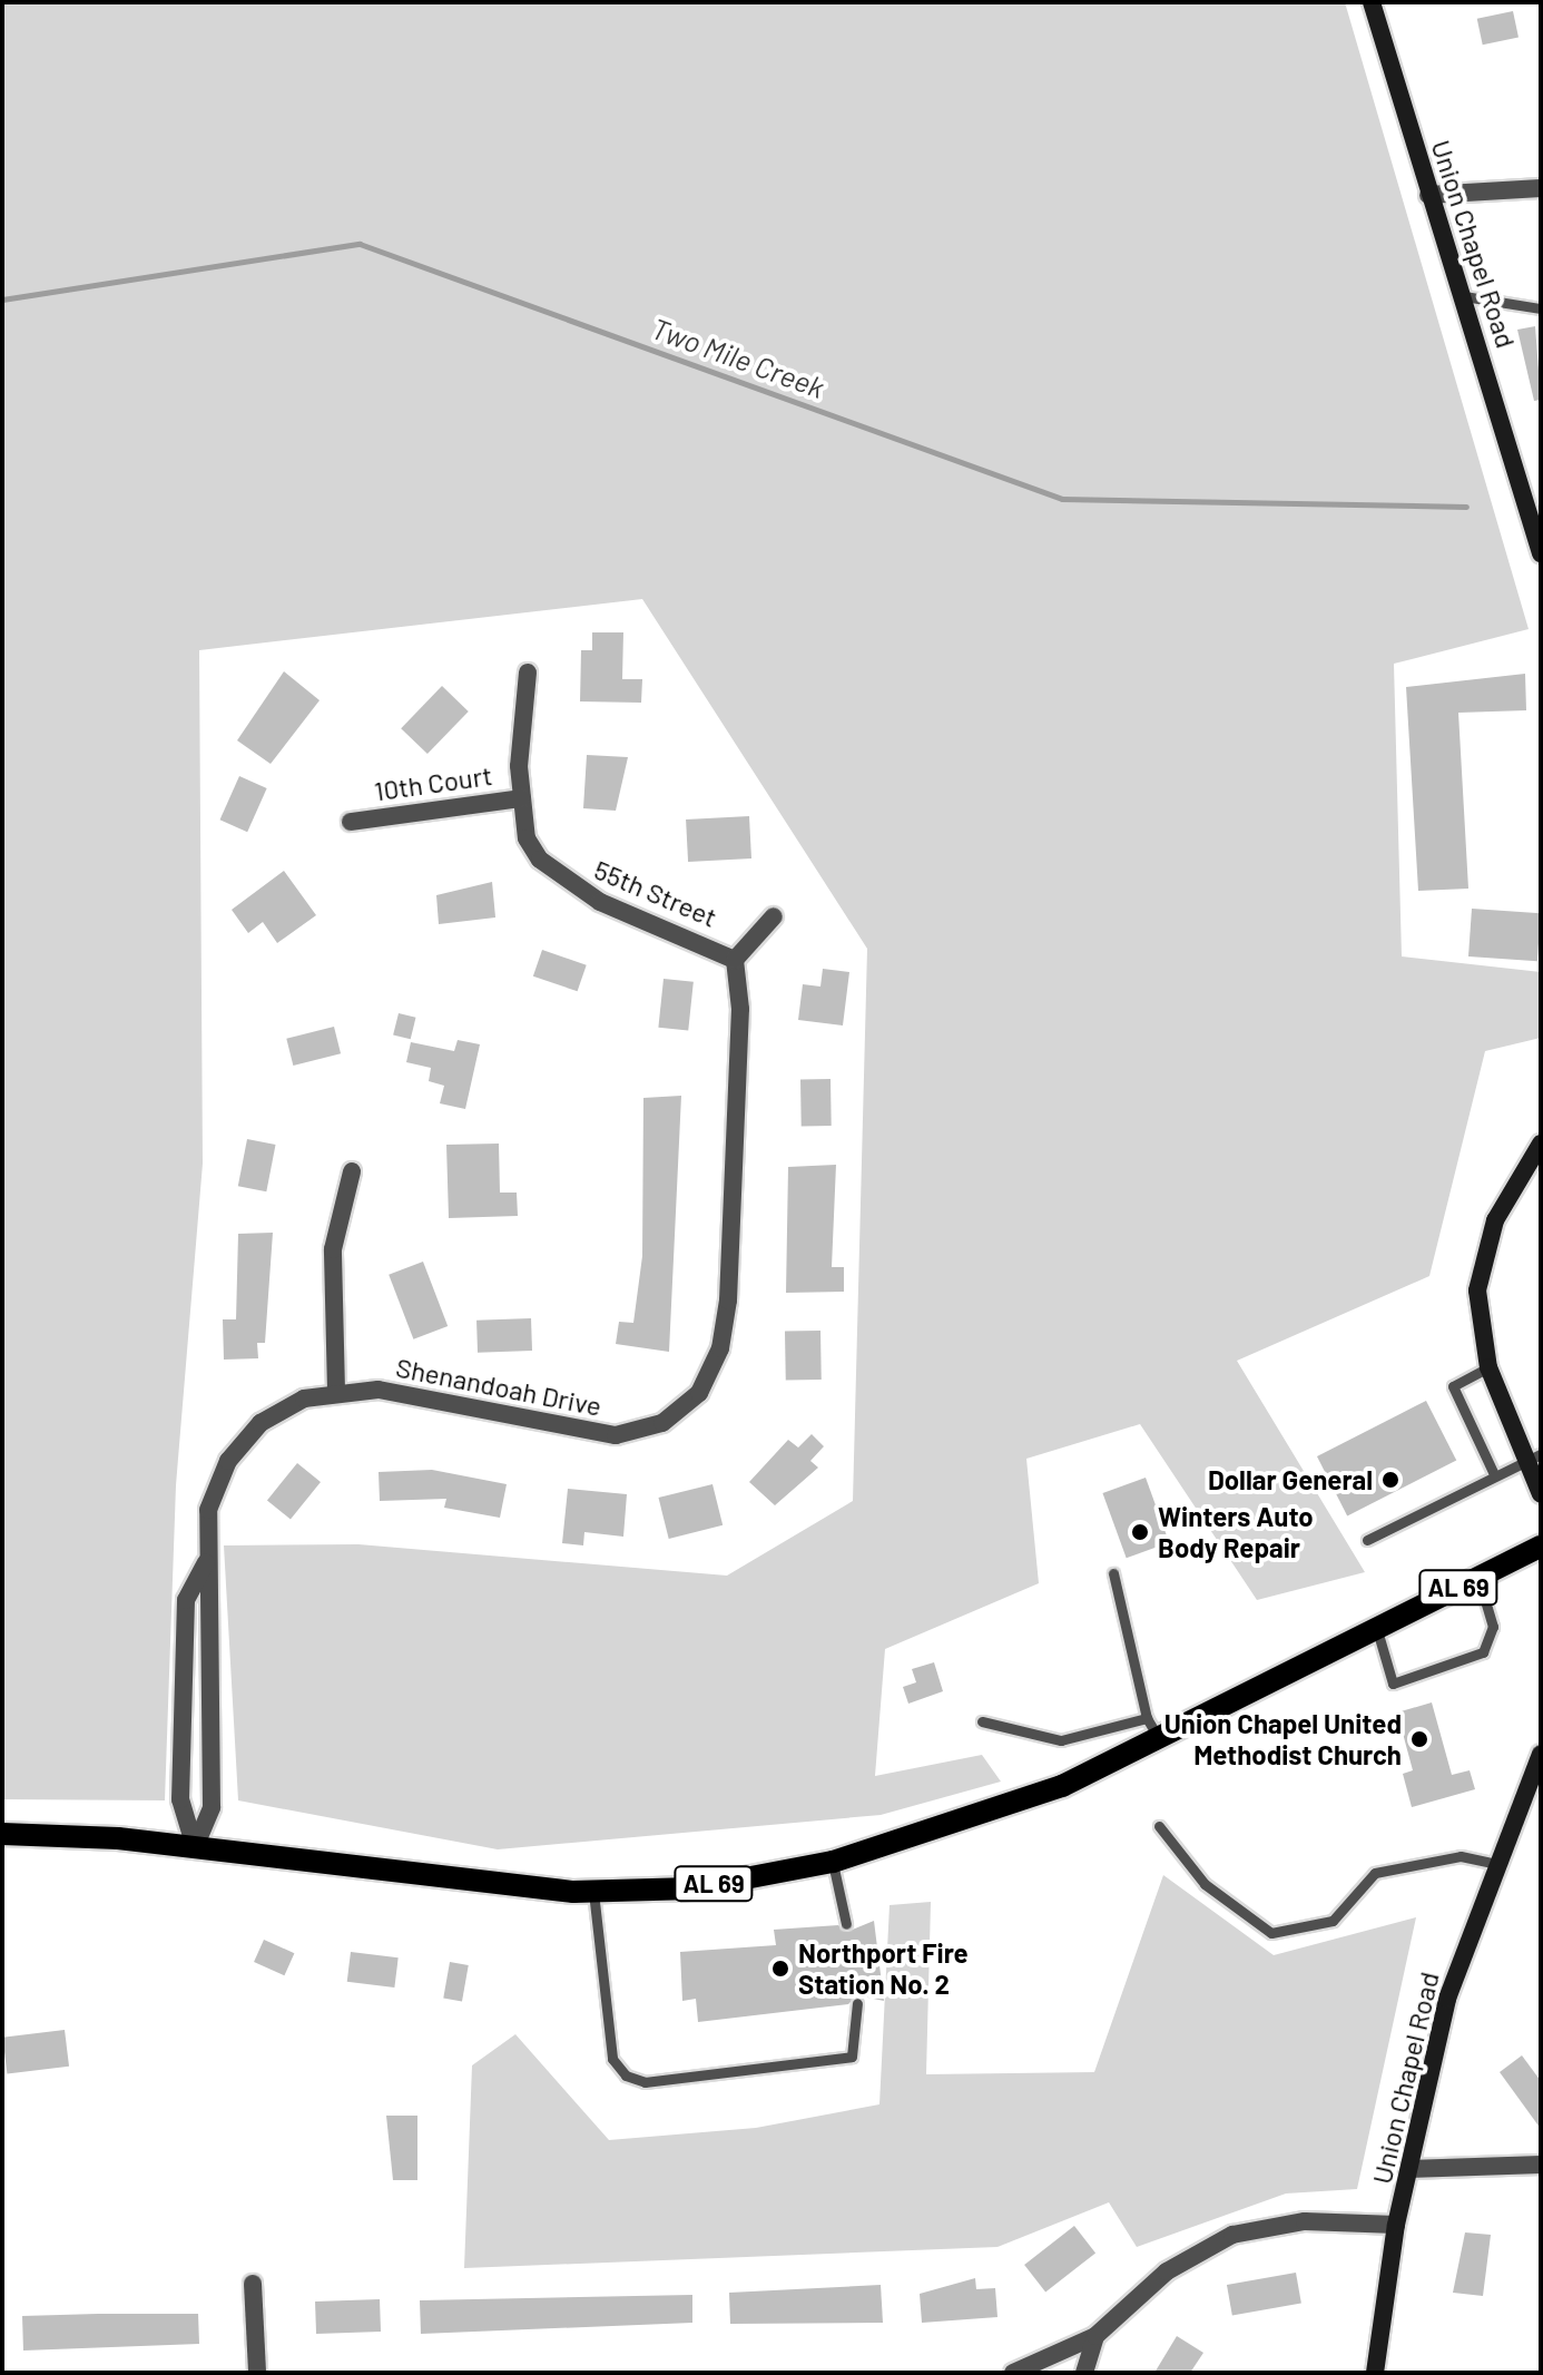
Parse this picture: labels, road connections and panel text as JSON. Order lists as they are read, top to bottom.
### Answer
{
  "streets": {
    "main road": ["AL 69"],
    "street": [
      "Union Chapel Road",
      "10th Court",
      "55th Street",
      "Shenandoah Drive"
    ]
  },
  "crossings": [
    ["10th Court", "55th Street"],
    ["55th Street", "Shenandoah Drive"],
    ["Shenandoah Drive", "AL 69"]
  ],
  "water": ["Two Mile Creek"],
  "places": [
    "Dollar General",
    "Winters Auto Body Repair",
    "Union Chapel United Methodist Church",
    "Northport Fire Station No. 2"
  ]
}
